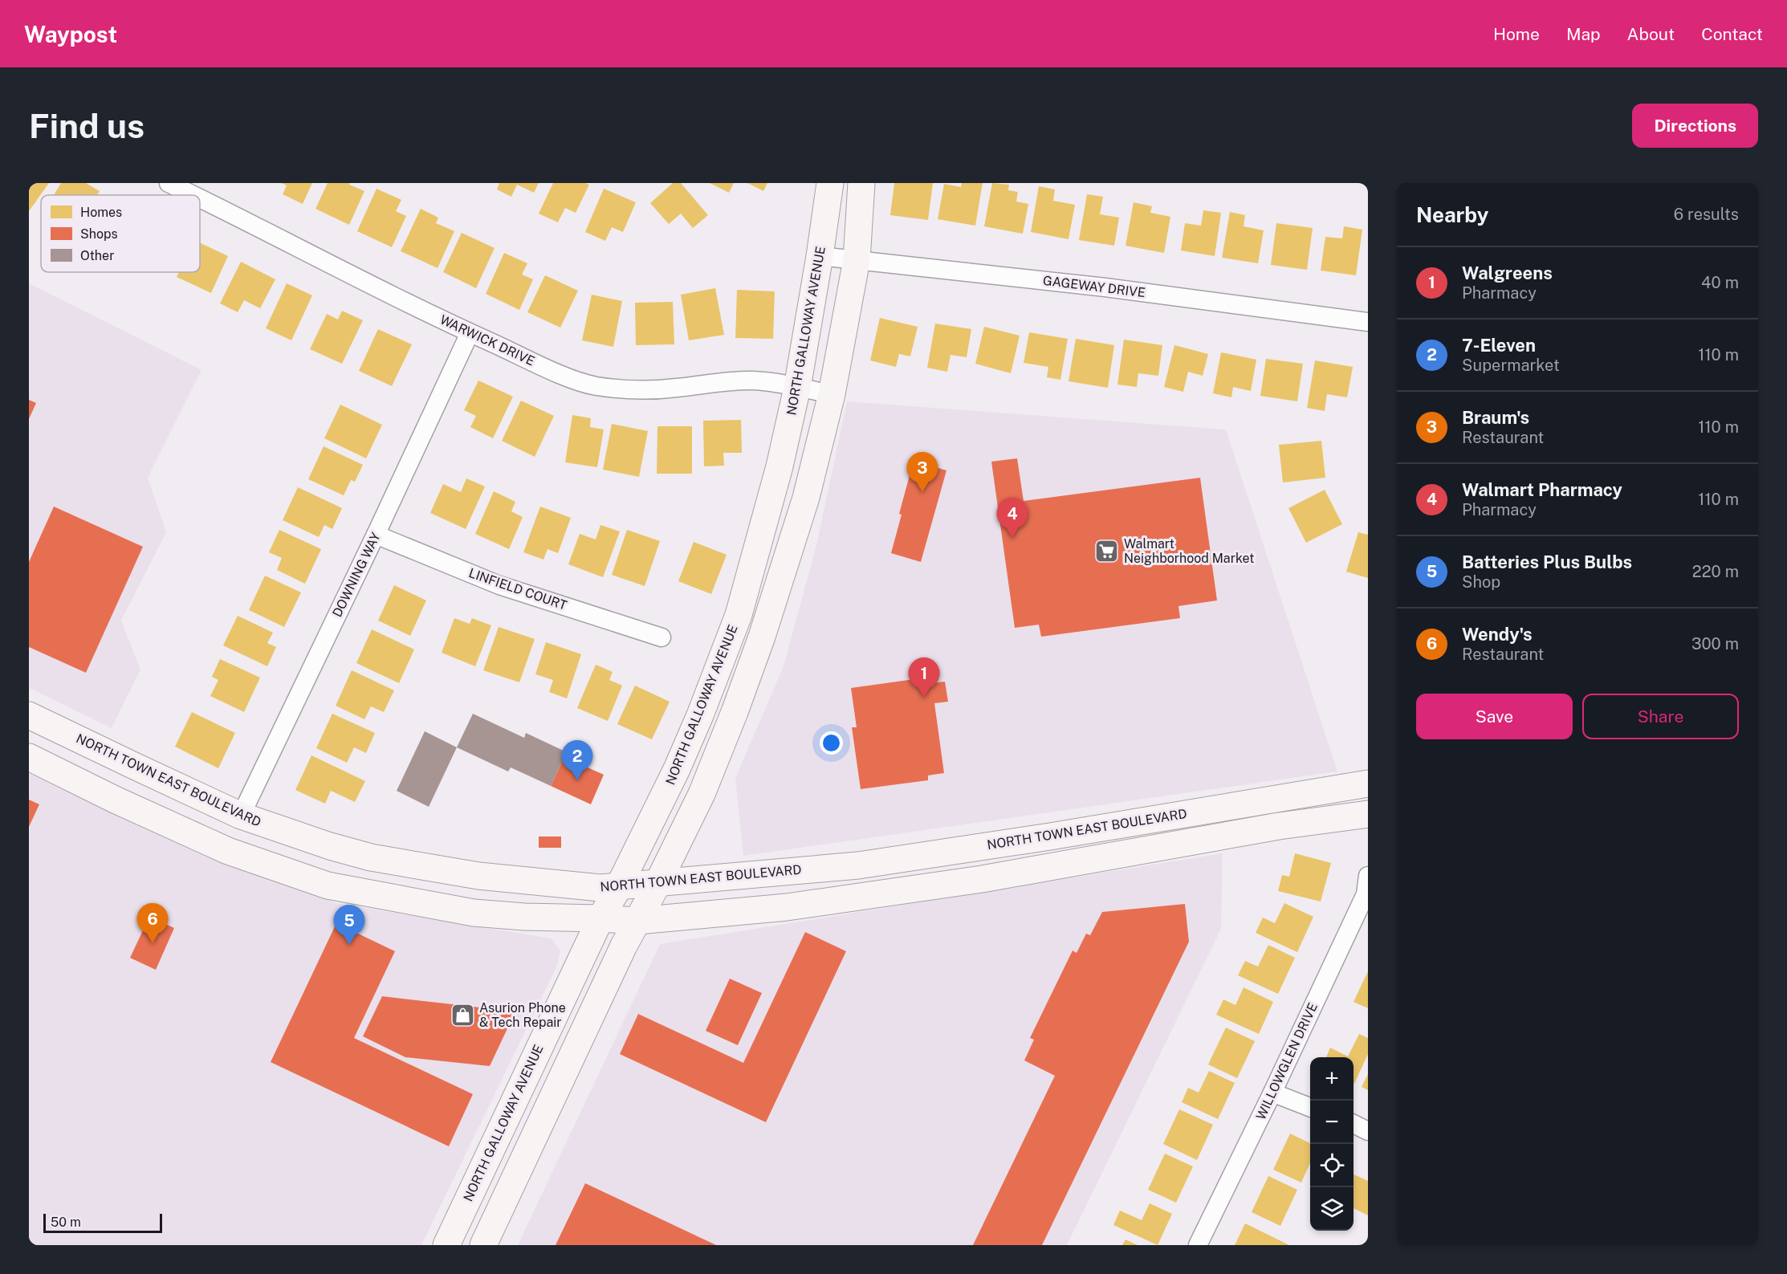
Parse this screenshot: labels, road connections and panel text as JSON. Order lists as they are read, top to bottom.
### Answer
{
  "streets": {
    "main road": ["NORTH GALLOWAY AVENUE", "NORTH TOWN EAST BOULEVARD"],
    "street": [
      "GAGEWAY DRIVE",
      "WARWICK DRIVE",
      "DOWNING WAY",
      "LINFIELD COURT",
      "WILLOWGLEN DRIVE"
    ]
  },
  "crossings": [
    ["GAGEWAY DRIVE", "NORTH GALLOWAY AVENUE"],
    ["NORTH GALLOWAY AVENUE", "WARWICK DRIVE"],
    ["NORTH GALLOWAY AVENUE", "NORTH TOWN EAST BOULEVARD"],
    ["WARWICK DRIVE", "DOWNING WAY"],
    ["DOWNING WAY", "LINFIELD COURT"],
    ["DOWNING WAY", "NORTH TOWN EAST BOULEVARD"]
  ],
  "places": {
    "supermarket": ["Walmart Neighborhood Market"],
    "shop": ["Asurion Phone & Tech Repair"]
  },
  "legend": ["Homes", "Shops", "Other"],
  "scale_bar": "50 m",
  "page": {
    "header": "Waypost",
    "nav": [
      "Home",
      "Map",
      "About",
      "Contact"
    ],
    "buttons": [
      "Directions",
      ["Save", "Share"]
    ],
    "title": "Find us",
    "heading": ["Nearby", "6 results"],
    "list": [
      {
        "mark": "1",
        "name": "Walgreens",
        "note": "Pharmacy",
        "value": "40 m"
      },
      {
        "mark": "2",
        "name": "7-Eleven",
        "note": "Supermarket",
        "value": "110 m"
      },
      {
        "mark": "3",
        "name": "Braum's",
        "note": "Restaurant",
        "value": "110 m"
      },
      {
        "mark": "4",
        "name": "Walmart Pharmacy",
        "note": "Pharmacy",
        "value": "110 m"
      },
      {
        "mark": "5",
        "name": "Batteries Plus Bulbs",
        "note": "Shop",
        "value": "220 m"
      },
      {
        "mark": "6",
        "name": "Wendy's",
        "note": "Restaurant",
        "value": "300 m"
      }
    ],
    "pins": [
      "3",
      "4",
      "1",
      "2",
      "6",
      "5"
    ],
    "map_buttons": ["+", "−"],
    "scale": "50 m"
  }
}
